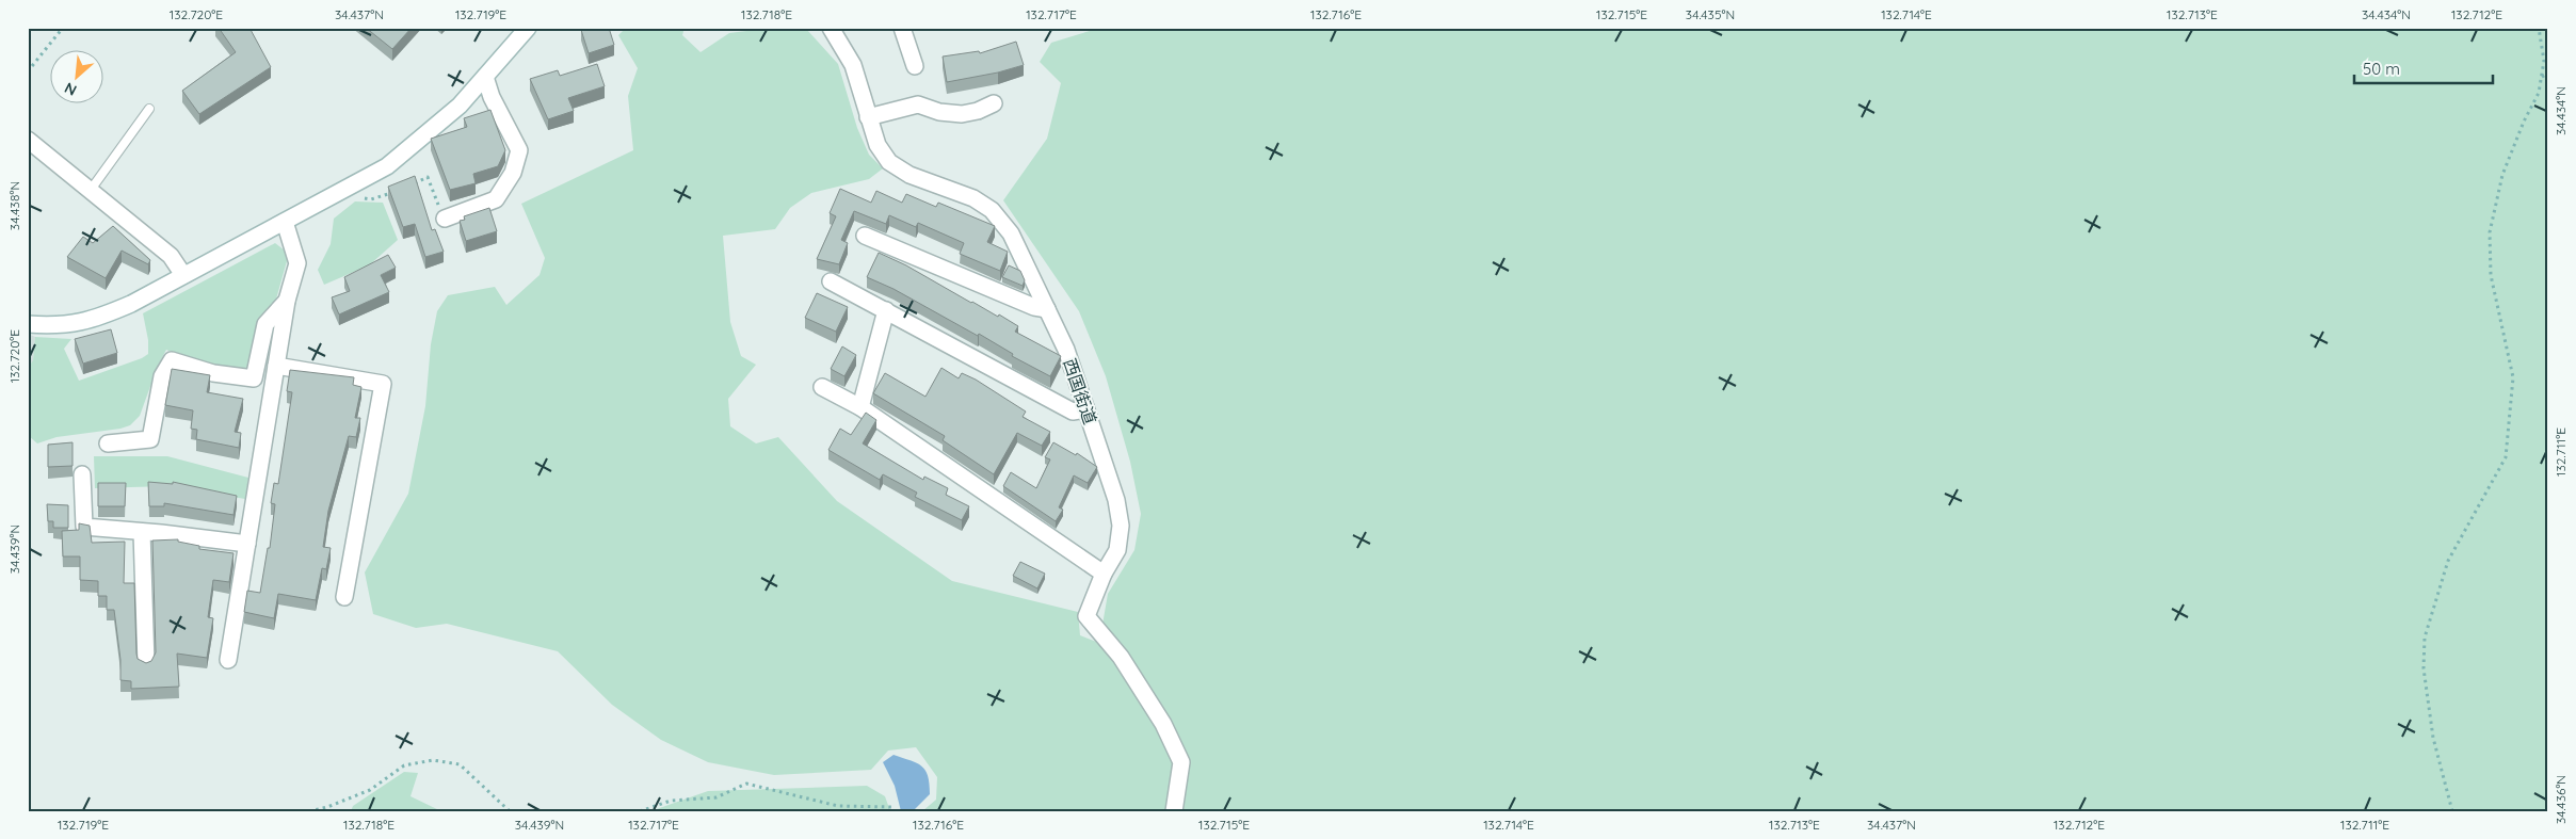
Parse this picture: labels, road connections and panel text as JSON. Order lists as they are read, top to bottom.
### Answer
{
  "streets": {
    "street": ["西国街道"]
  },
  "scale_bar": "50 m",
  "north": "bottom left",
  "coordinates": [
    "132.720°E",
    "34.437°N",
    "132.719°E",
    "132.718°E",
    "132.717°E",
    "132.716°E",
    "132.715°E",
    "34.435°N",
    "132.714°E",
    "132.713°E",
    "34.434°N",
    "132.712°E",
    "34.438°N",
    "132.711°E",
    "34.439°N",
    "34.436°N"
  ]
}
